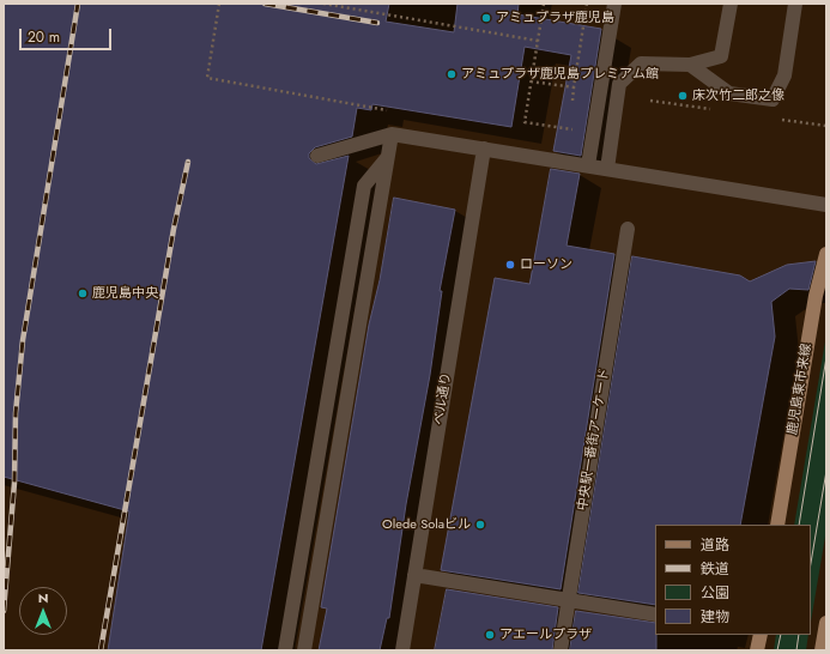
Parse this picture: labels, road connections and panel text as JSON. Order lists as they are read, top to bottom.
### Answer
{
  "streets": {
    "main road": ["鹿児島東市来線"],
    "street": ["ベル通り", "中央駅一番街アーケード"]
  },
  "places": [
    "アミュプラザ鹿児島",
    "アミュプラザ鹿児島プレミアム館",
    "床次竹二郎之像",
    "ローソン",
    "鹿児島中央",
    "Olede Solaビル",
    "アエールプラザ"
  ],
  "legend": [
    "道路",
    "鉄道",
    "公園",
    "建物"
  ],
  "scale_bar": "20 m",
  "north": "top"
}
